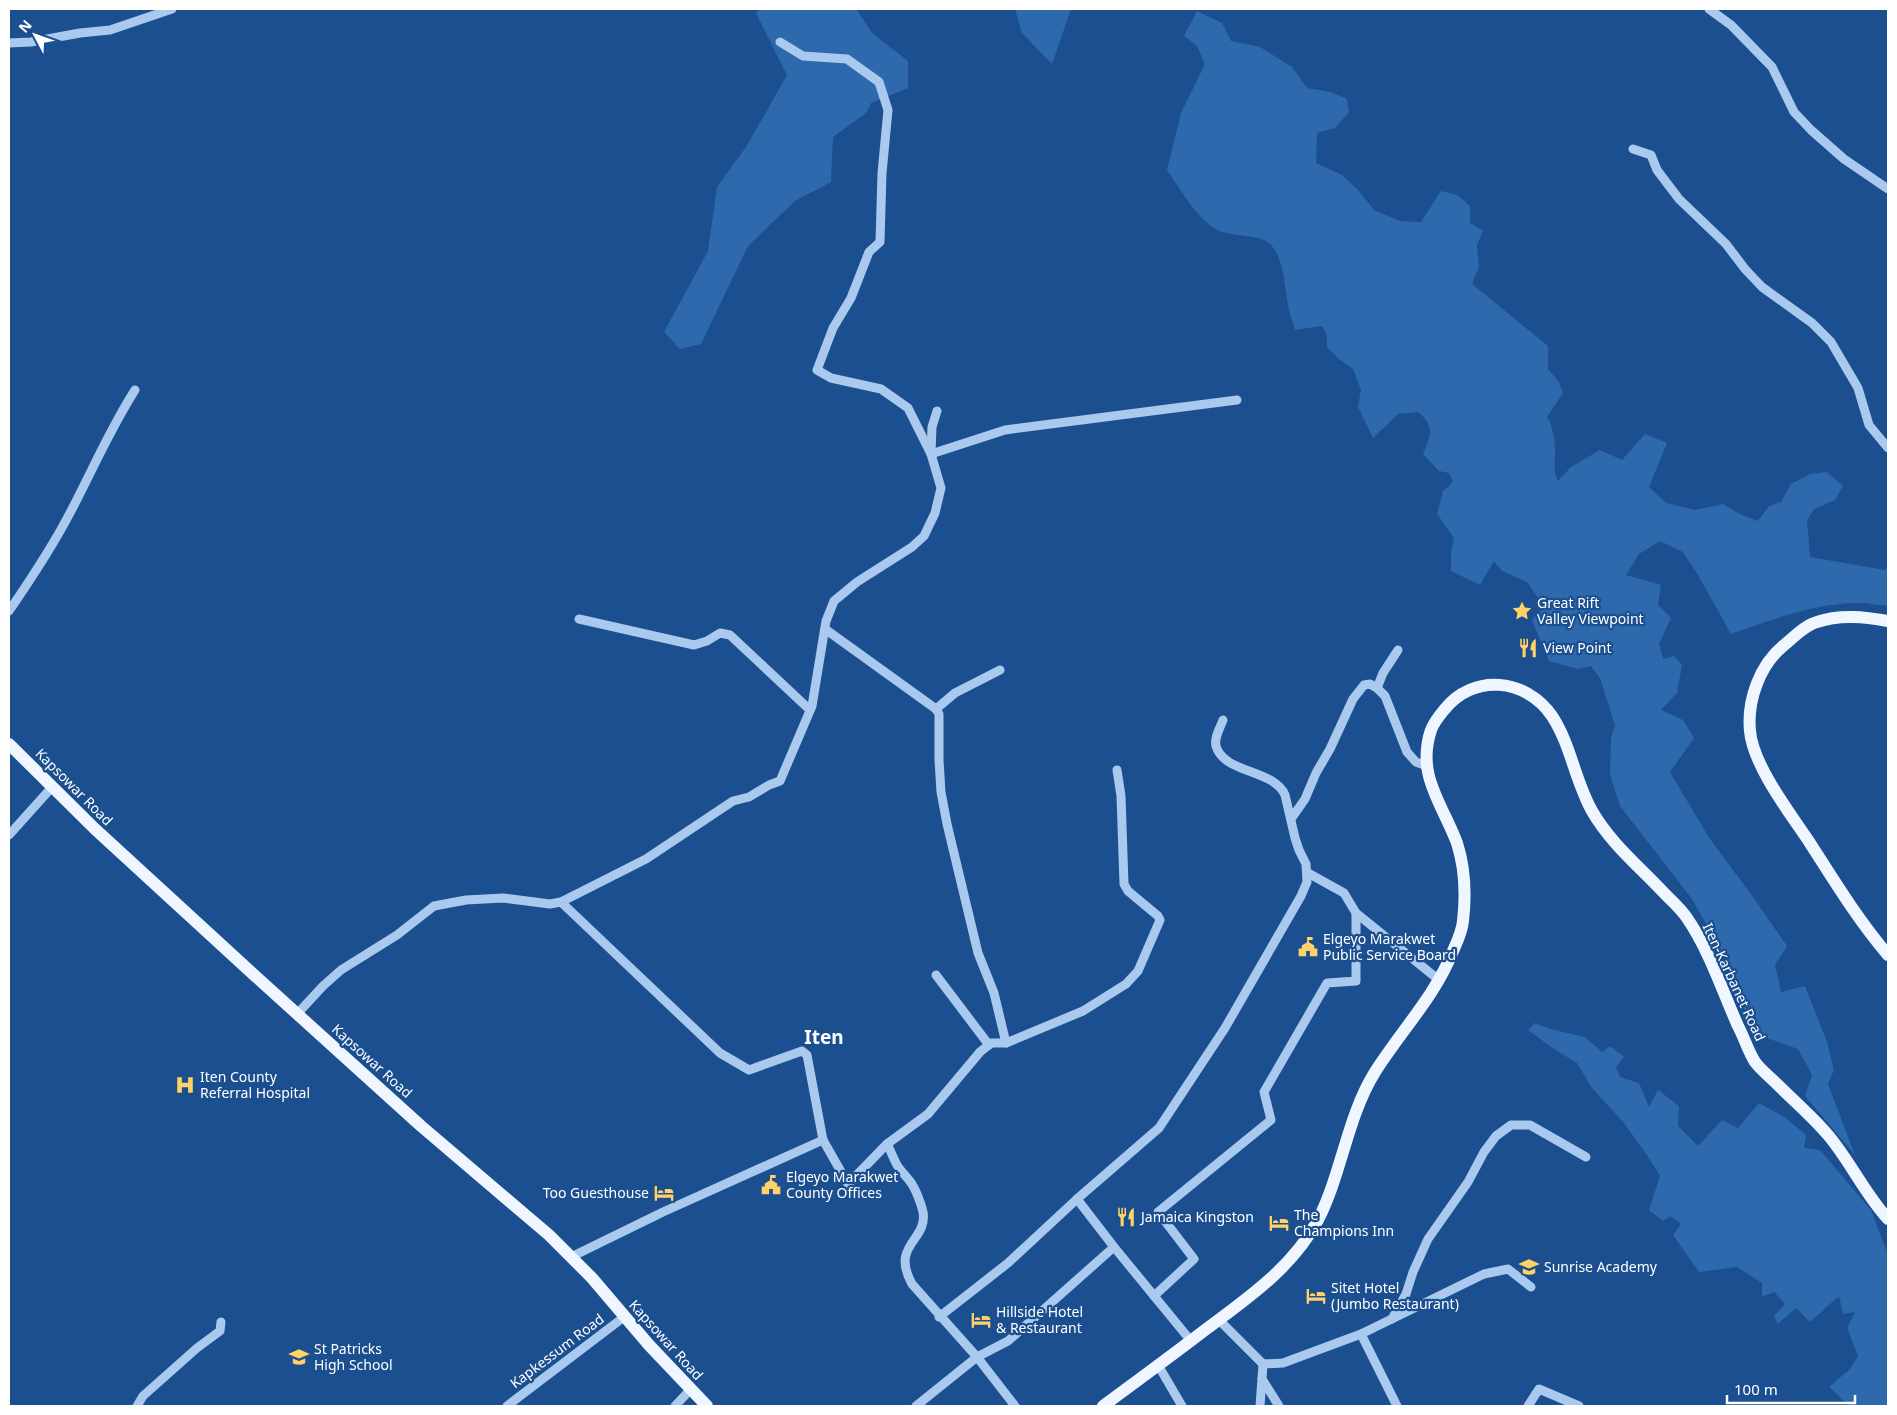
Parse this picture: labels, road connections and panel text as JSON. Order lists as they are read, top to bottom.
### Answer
{
  "streets": {
    "main road": ["Kapsowar Road", "Iten-Karbanet Road"],
    "street": ["Kapkessum Road"]
  },
  "crossings": [
    ["Kapsowar Road", "Kapkessum Road"]
  ],
  "districts": ["Iten"],
  "places": {
    "place": ["Great Rift Valley Viewpoint"],
    "restaurant": ["View Point", "Jamaica Kingston"],
    "public building": ["Elgeyo Marakwet Public Service Board", "Elgeyo Marakwet County Offices"],
    "hospital": ["Iten County Referral Hospital"],
    "hotel": [
      "Too Guesthouse",
      "The Champions Inn",
      "Sitet Hotel (Jumbo Restaurant)",
      "Hillside Hotel & Restaurant"
    ],
    "school or university": ["Sunrise Academy", "St Patricks High School"]
  },
  "scale_bar": "100 m",
  "north": "top left"
}
